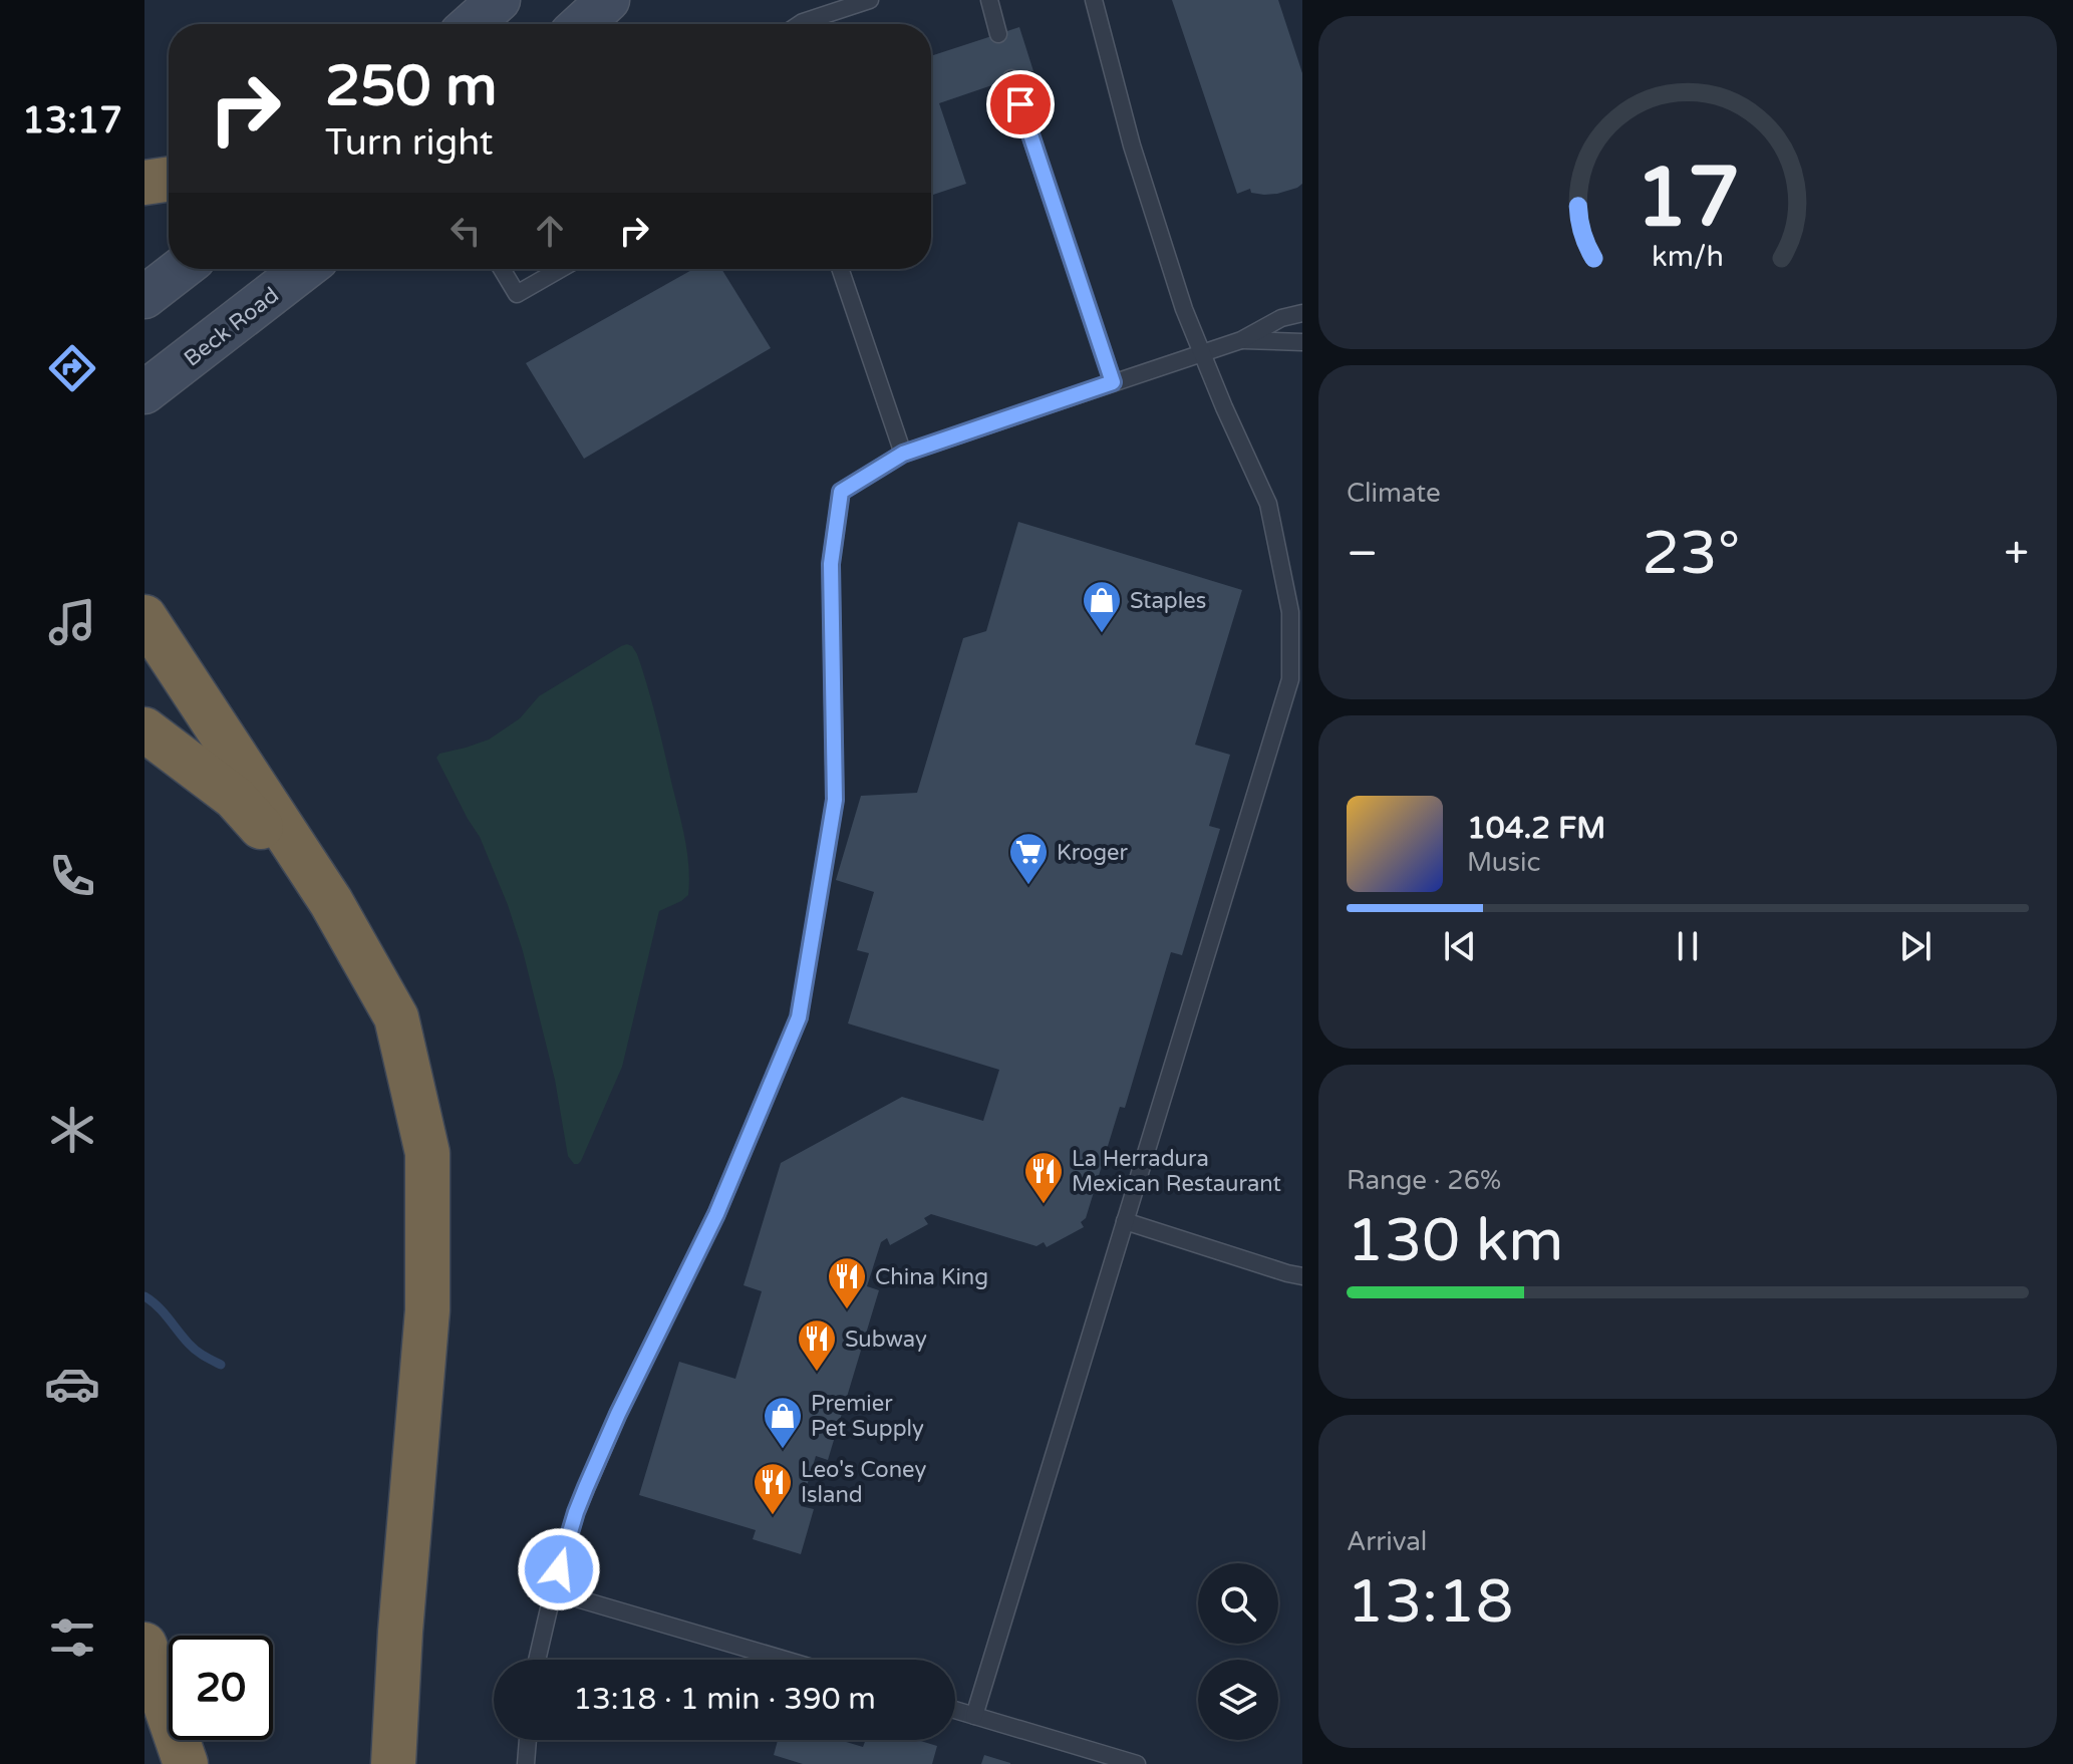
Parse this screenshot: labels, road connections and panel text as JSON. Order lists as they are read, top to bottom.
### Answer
{
  "streets": {
    "main road": ["Beck Road"]
  },
  "places": {
    "shop": ["Staples", "Premier Pet Supply"],
    "supermarket": ["Kroger"],
    "restaurant": [
      "La Herradura Mexican Restaurant",
      "China King",
      "Subway",
      "Leo's Coney Island"
    ]
  },
  "page": {
    "tabs": "13:17",
    "turn": ["250 m", "Turn right"],
    "tile": [
      "Climate",
      ["Range · 26%", "130 km"],
      ["Arrival", "13:18"]
    ],
    "heat": ["−", "23°", "+"],
    "song": ["104.2 FM", "Music"],
    "limit": "20",
    "trip": "13:18 · 1 min · 390 m",
    "gauge": ["17", "km/h"]
  }
}
